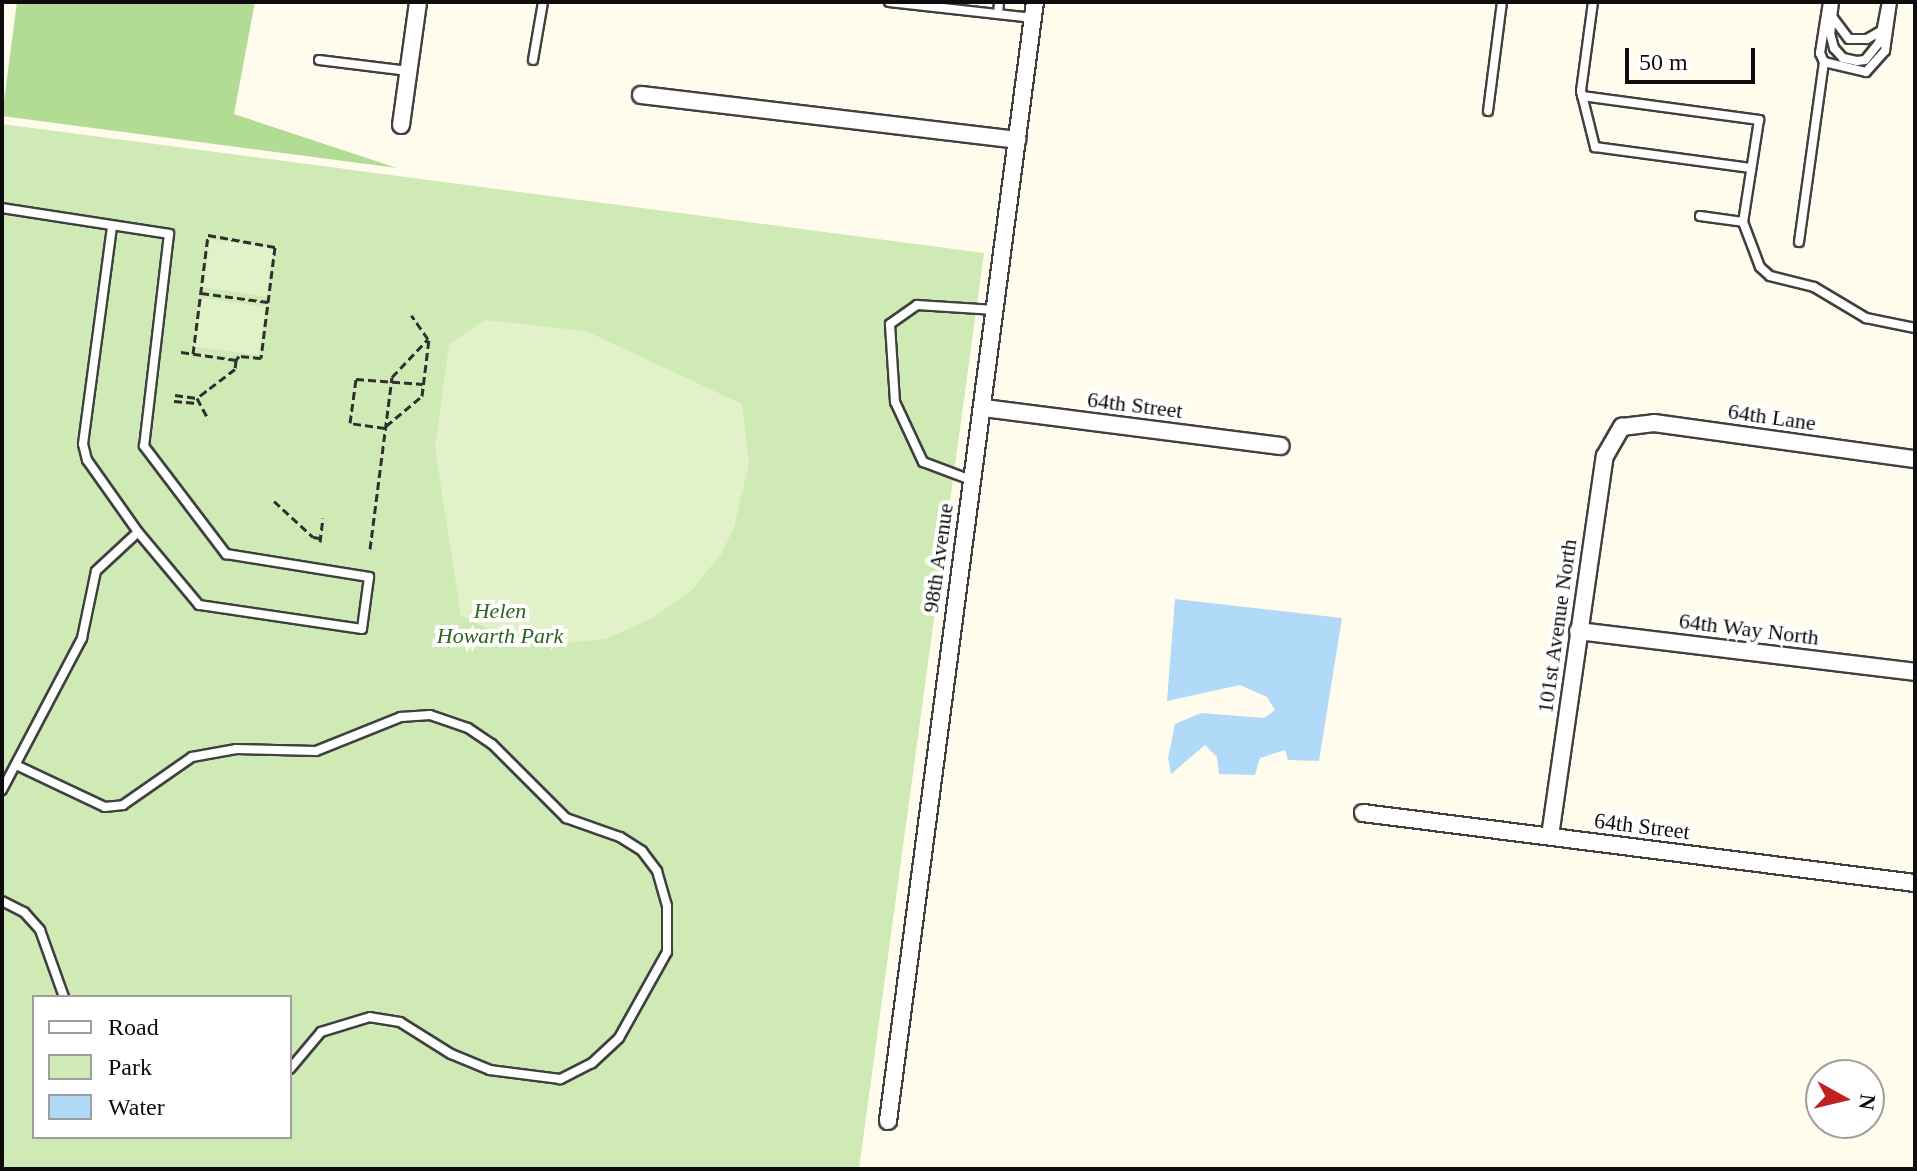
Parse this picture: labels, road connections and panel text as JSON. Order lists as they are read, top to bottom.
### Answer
{
  "streets": {
    "street": [
      "64th Street",
      "64th Lane",
      "98th Avenue",
      "101st Avenue North",
      "64th Way North"
    ]
  },
  "crossings": [
    ["64th Street", "98th Avenue"],
    ["64th Street", "101st Avenue North"],
    ["64th Lane", "101st Avenue North"],
    ["101st Avenue North", "64th Way North"]
  ],
  "parks": ["Helen Howarth Park"],
  "legend": ["Road", "Park", "Water"],
  "scale_bar": "50 m",
  "north": "right"
}
